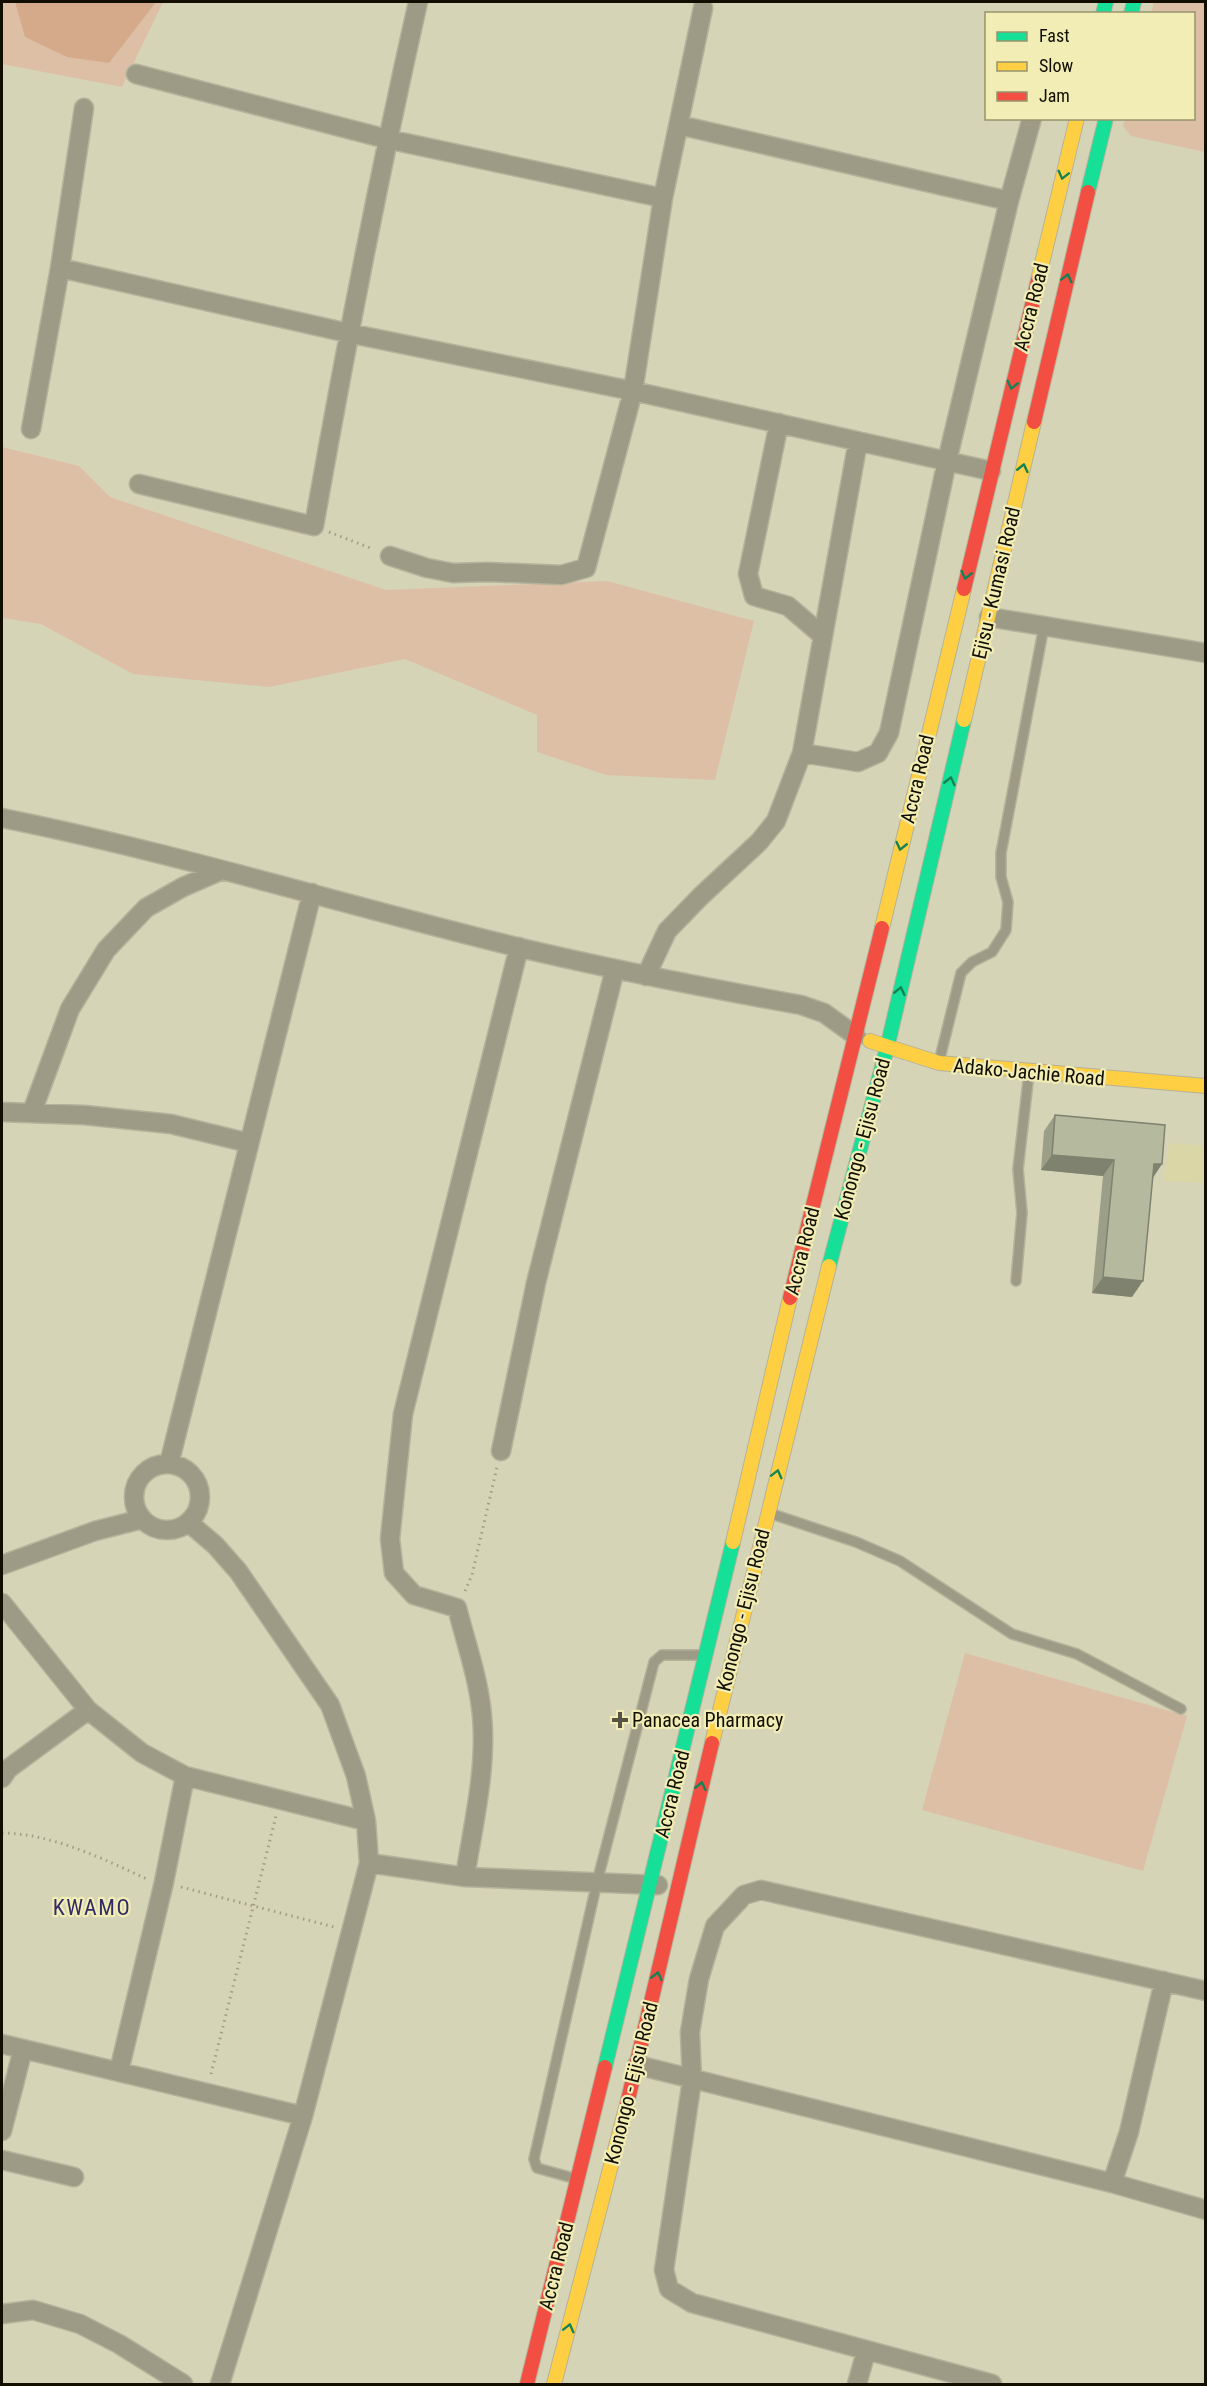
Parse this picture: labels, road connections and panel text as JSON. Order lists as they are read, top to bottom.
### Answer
{
  "streets": {
    "main road": [
      "Accra Road",
      "Ejisu - Kumasi Road",
      "Adako-Jachie Road",
      "Konongo - Ejisu Road"
    ]
  },
  "crossings": [
    ["Accra Road", "Adako-Jachie Road"],
    ["Ejisu - Kumasi Road", "Adako-Jachie Road"],
    ["Ejisu - Kumasi Road", "Konongo - Ejisu Road"],
    ["Adako-Jachie Road", "Konongo - Ejisu Road"]
  ],
  "one_way": ["Accra Road", "Ejisu - Kumasi Road", "Konongo - Ejisu Road"],
  "districts": ["KWAMO"],
  "places": {
    "health": ["Panacea Pharmacy"]
  },
  "legend": ["Fast", "Slow", "Jam"]
}
